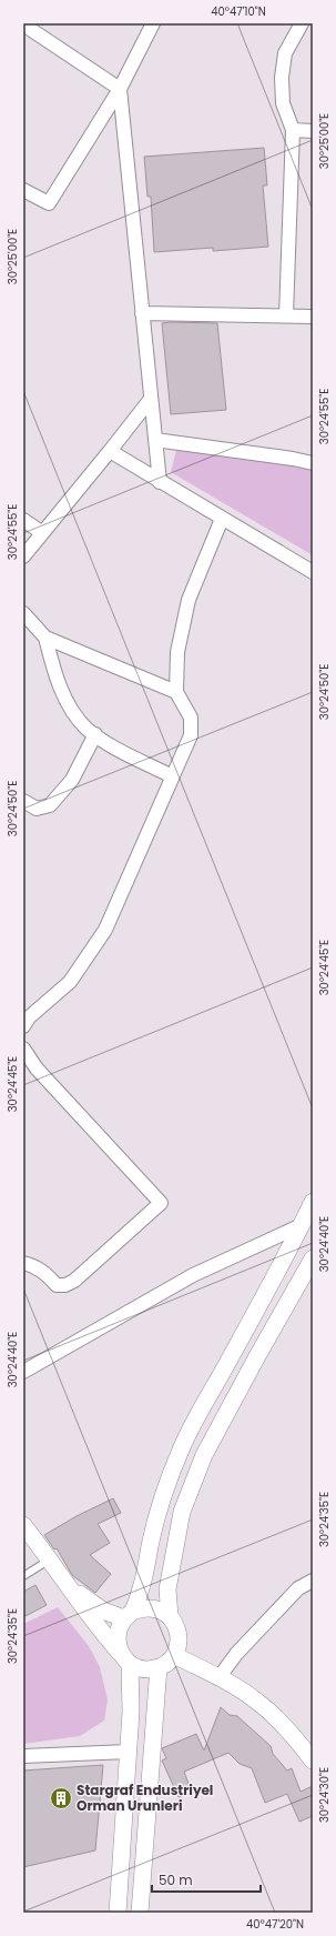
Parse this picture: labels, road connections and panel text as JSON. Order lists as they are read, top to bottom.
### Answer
{
  "places": {
    "building": ["Stargraf Endustriyel Orman Urunleri"]
  },
  "scale_bar": "50 m",
  "coordinates": [
    "40°47'10\"N",
    "30°25'00\"E",
    "30°24'55\"E",
    "30°24'50\"E",
    "30°24'45\"E",
    "30°24'40\"E",
    "30°24'35\"E",
    "30°24'30\"E",
    "40°47'20\"N"
  ]
}
